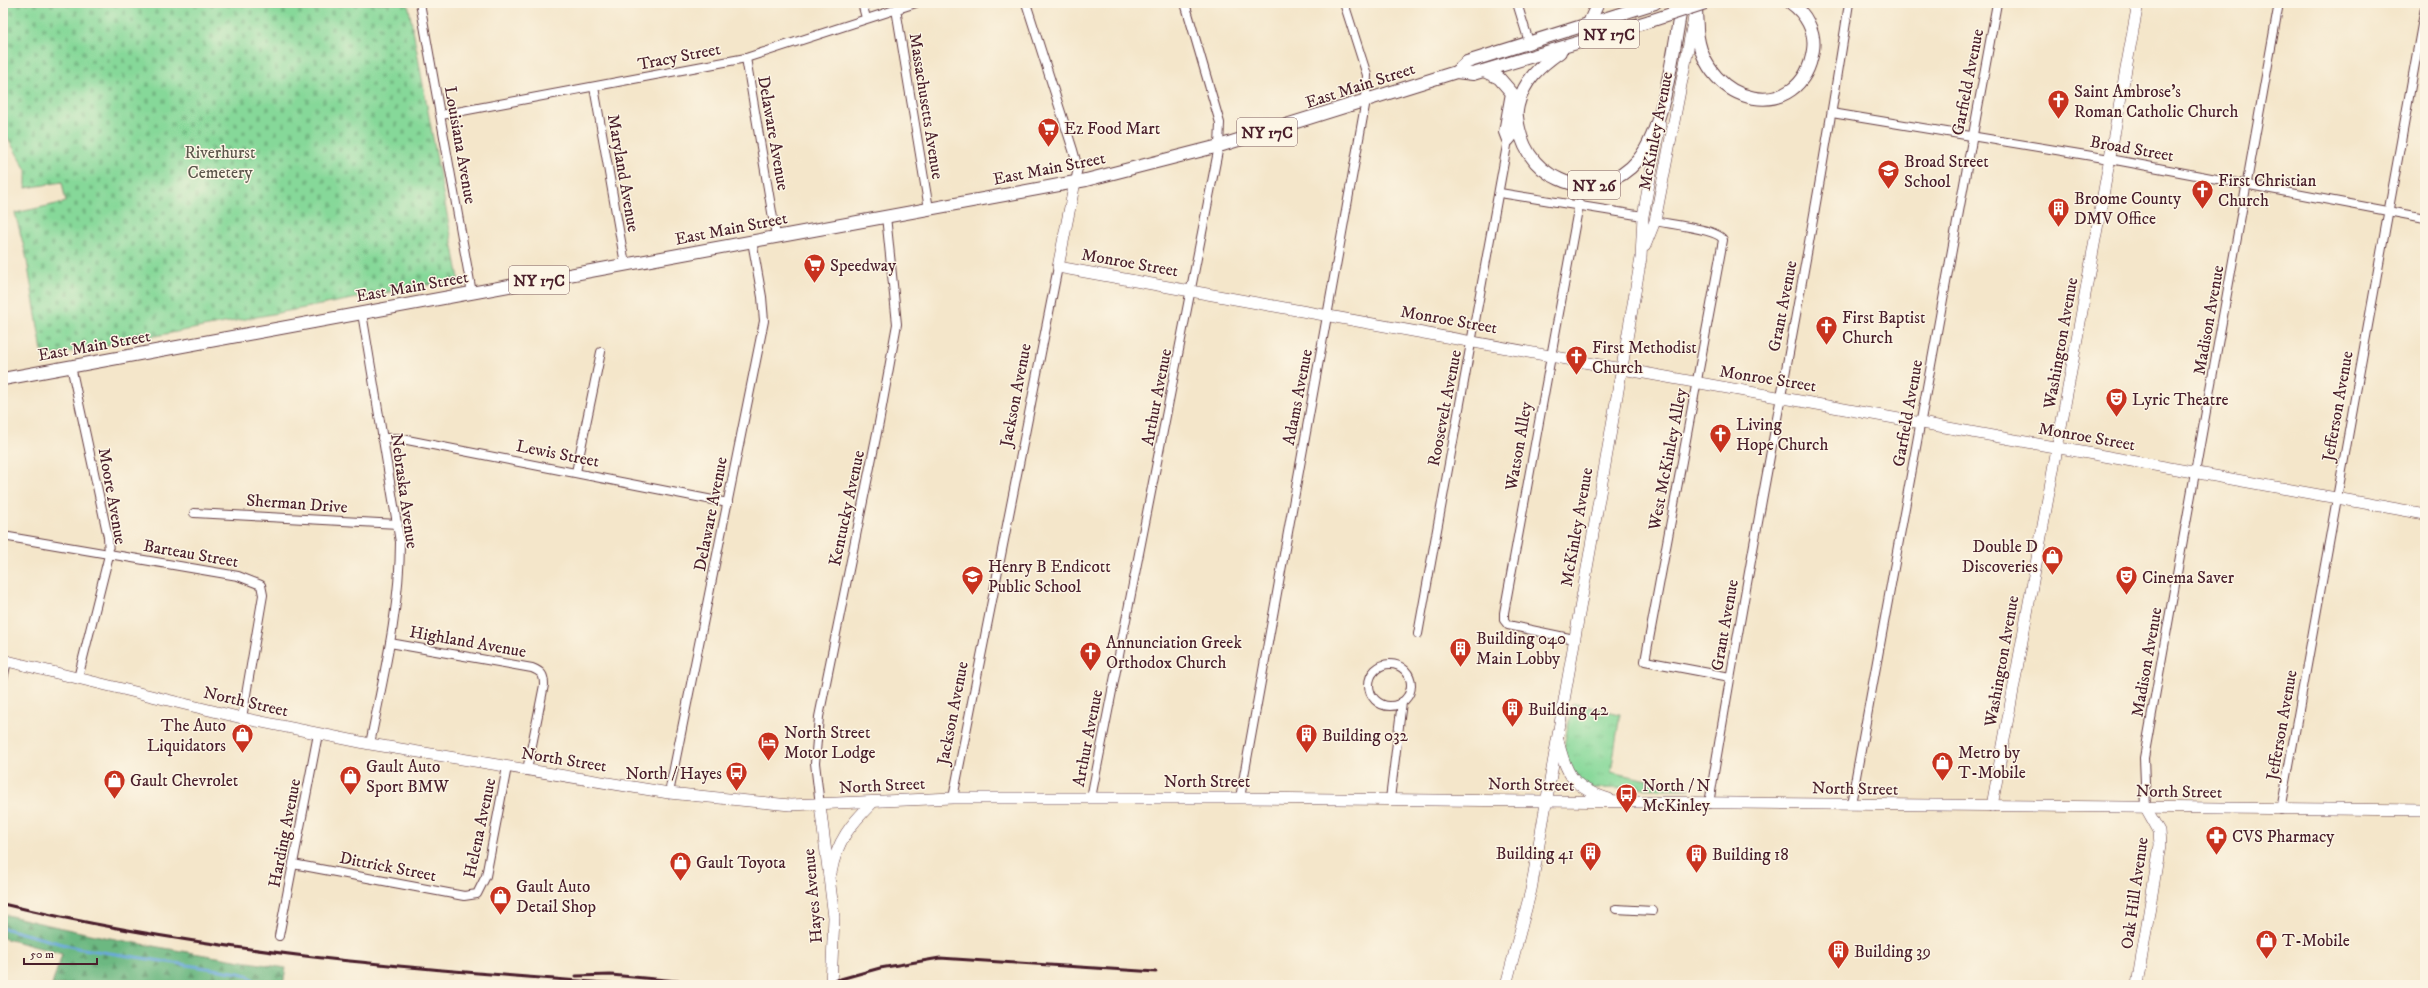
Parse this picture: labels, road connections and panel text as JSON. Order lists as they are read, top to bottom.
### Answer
{
  "streets": {
    "main road": ["NY 17C", "East Main Street", "NY 26"],
    "street": [
      "Tracy Street",
      "Garfield Avenue",
      "Massachusetts Avenue",
      "McKinley Avenue",
      "Delaware Avenue",
      "Louisiana Avenue",
      "Broad Street",
      "Maryland Avenue",
      "Monroe Street",
      "Grant Avenue",
      "Madison Avenue",
      "Washington Avenue",
      "Jackson Avenue",
      "Arthur Avenue",
      "Adams Avenue",
      "Jefferson Avenue",
      "Roosevelt Avenue",
      "Watson Alley",
      "Lewis Street",
      "West McKinley Alley",
      "Nebraska Avenue",
      "Moore Avenue",
      "Sherman Drive",
      "Kentucky Avenue",
      "Barteau Street",
      "Highland Avenue",
      "North Street",
      "Helena Avenue",
      "Harding Avenue",
      "Dittrick Street",
      "Oak Hill Avenue",
      "Hayes Avenue"
    ]
  },
  "crossings": [
    ["Tracy Street", "Massachusetts Avenue"],
    ["Tracy Street", "Delaware Avenue"],
    ["Tracy Street", "Louisiana Avenue"],
    ["Tracy Street", "Maryland Avenue"],
    ["Garfield Avenue", "Broad Street"],
    ["Garfield Avenue", "Monroe Street"],
    ["Garfield Avenue", "North Street"],
    ["East Main Street", "Massachusetts Avenue"],
    ["East Main Street", "McKinley Avenue"],
    ["East Main Street", "Delaware Avenue"],
    ["East Main Street", "Louisiana Avenue"],
    ["East Main Street", "Maryland Avenue"],
    ["East Main Street", "NY 26"],
    ["East Main Street", "Jackson Avenue"],
    ["East Main Street", "Arthur Avenue"],
    ["East Main Street", "Adams Avenue"],
    ["East Main Street", "Nebraska Avenue"],
    ["East Main Street", "Moore Avenue"],
    ["East Main Street", "Kentucky Avenue"],
    ["McKinley Avenue", "NY 26"],
    ["McKinley Avenue", "Monroe Street"],
    ["McKinley Avenue", "Watson Alley"],
    ["McKinley Avenue", "West McKinley Alley"],
    ["McKinley Avenue", "North Street"],
    ["Delaware Avenue", "Lewis Street"],
    ["Delaware Avenue", "North Street"],
    ["Broad Street", "Grant Avenue"],
    ["Broad Street", "Madison Avenue"],
    ["Broad Street", "Washington Avenue"],
    ["Broad Street", "Jefferson Avenue"],
    ["Monroe Street", "Grant Avenue"],
    ["Monroe Street", "Madison Avenue"],
    ["Monroe Street", "Washington Avenue"],
    ["Monroe Street", "Jackson Avenue"],
    ["Monroe Street", "Arthur Avenue"],
    ["Monroe Street", "Adams Avenue"],
    ["Monroe Street", "Jefferson Avenue"],
    ["Monroe Street", "Roosevelt Avenue"],
    ["Monroe Street", "Watson Alley"],
    ["Monroe Street", "West McKinley Alley"],
    ["Grant Avenue", "West McKinley Alley"],
    ["Grant Avenue", "North Street"],
    ["Madison Avenue", "North Street"],
    ["Madison Avenue", "Oak Hill Avenue"],
    ["Washington Avenue", "North Street"],
    ["Jackson Avenue", "North Street"],
    ["Arthur Avenue", "North Street"],
    ["Adams Avenue", "North Street"],
    ["Jefferson Avenue", "North Street"],
    ["Lewis Street", "Nebraska Avenue"],
    ["Nebraska Avenue", "Sherman Drive"],
    ["Nebraska Avenue", "Highland Avenue"],
    ["Nebraska Avenue", "North Street"],
    ["Moore Avenue", "Barteau Street"],
    ["Moore Avenue", "North Street"],
    ["Kentucky Avenue", "North Street"],
    ["Kentucky Avenue", "Hayes Avenue"],
    ["Barteau Street", "North Street"],
    ["Highland Avenue", "North Street"],
    ["North Street", "Helena Avenue"],
    ["North Street", "Harding Avenue"],
    ["North Street", "Oak Hill Avenue"],
    ["North Street", "Hayes Avenue"],
    ["Helena Avenue", "Dittrick Street"],
    ["Harding Avenue", "Dittrick Street"]
  ],
  "parks": ["Riverhurst Cemetery"],
  "places": {
    "church": [
      "Saint Ambrose's Roman Catholic Church",
      "First Christian Church",
      "First Baptist Church",
      "First Methodist Church",
      "Living Hope Church",
      "Annunciation Greek Orthodox Church"
    ],
    "supermarket": ["Ez Food Mart", "Speedway"],
    "school or university": ["Broad Street School", "Henry B Endicott Public School"],
    "building": [
      "Broome County DMV Office",
      "Building 040 Main Lobby",
      "Building 42",
      "Building 032",
      "Building 41",
      "Building 18",
      "Building 39"
    ],
    "theatre": ["Lyric Theatre", "Cinema Saver"],
    "shop": [
      "Double D Discoveries",
      "The Auto Liquidators",
      "Metro by T-Mobile",
      "Gault Auto Sport BMW",
      "Gault Chevrolet",
      "Gault Toyota",
      "Gault Auto Detail Shop",
      "T-Mobile"
    ],
    "hotel": ["North Street Motor Lodge"],
    "bus stop": ["North / Hayes", "North / N McKinley"],
    "pharmacy": ["CVS Pharmacy"]
  },
  "scale_bar": "50 m"
}
